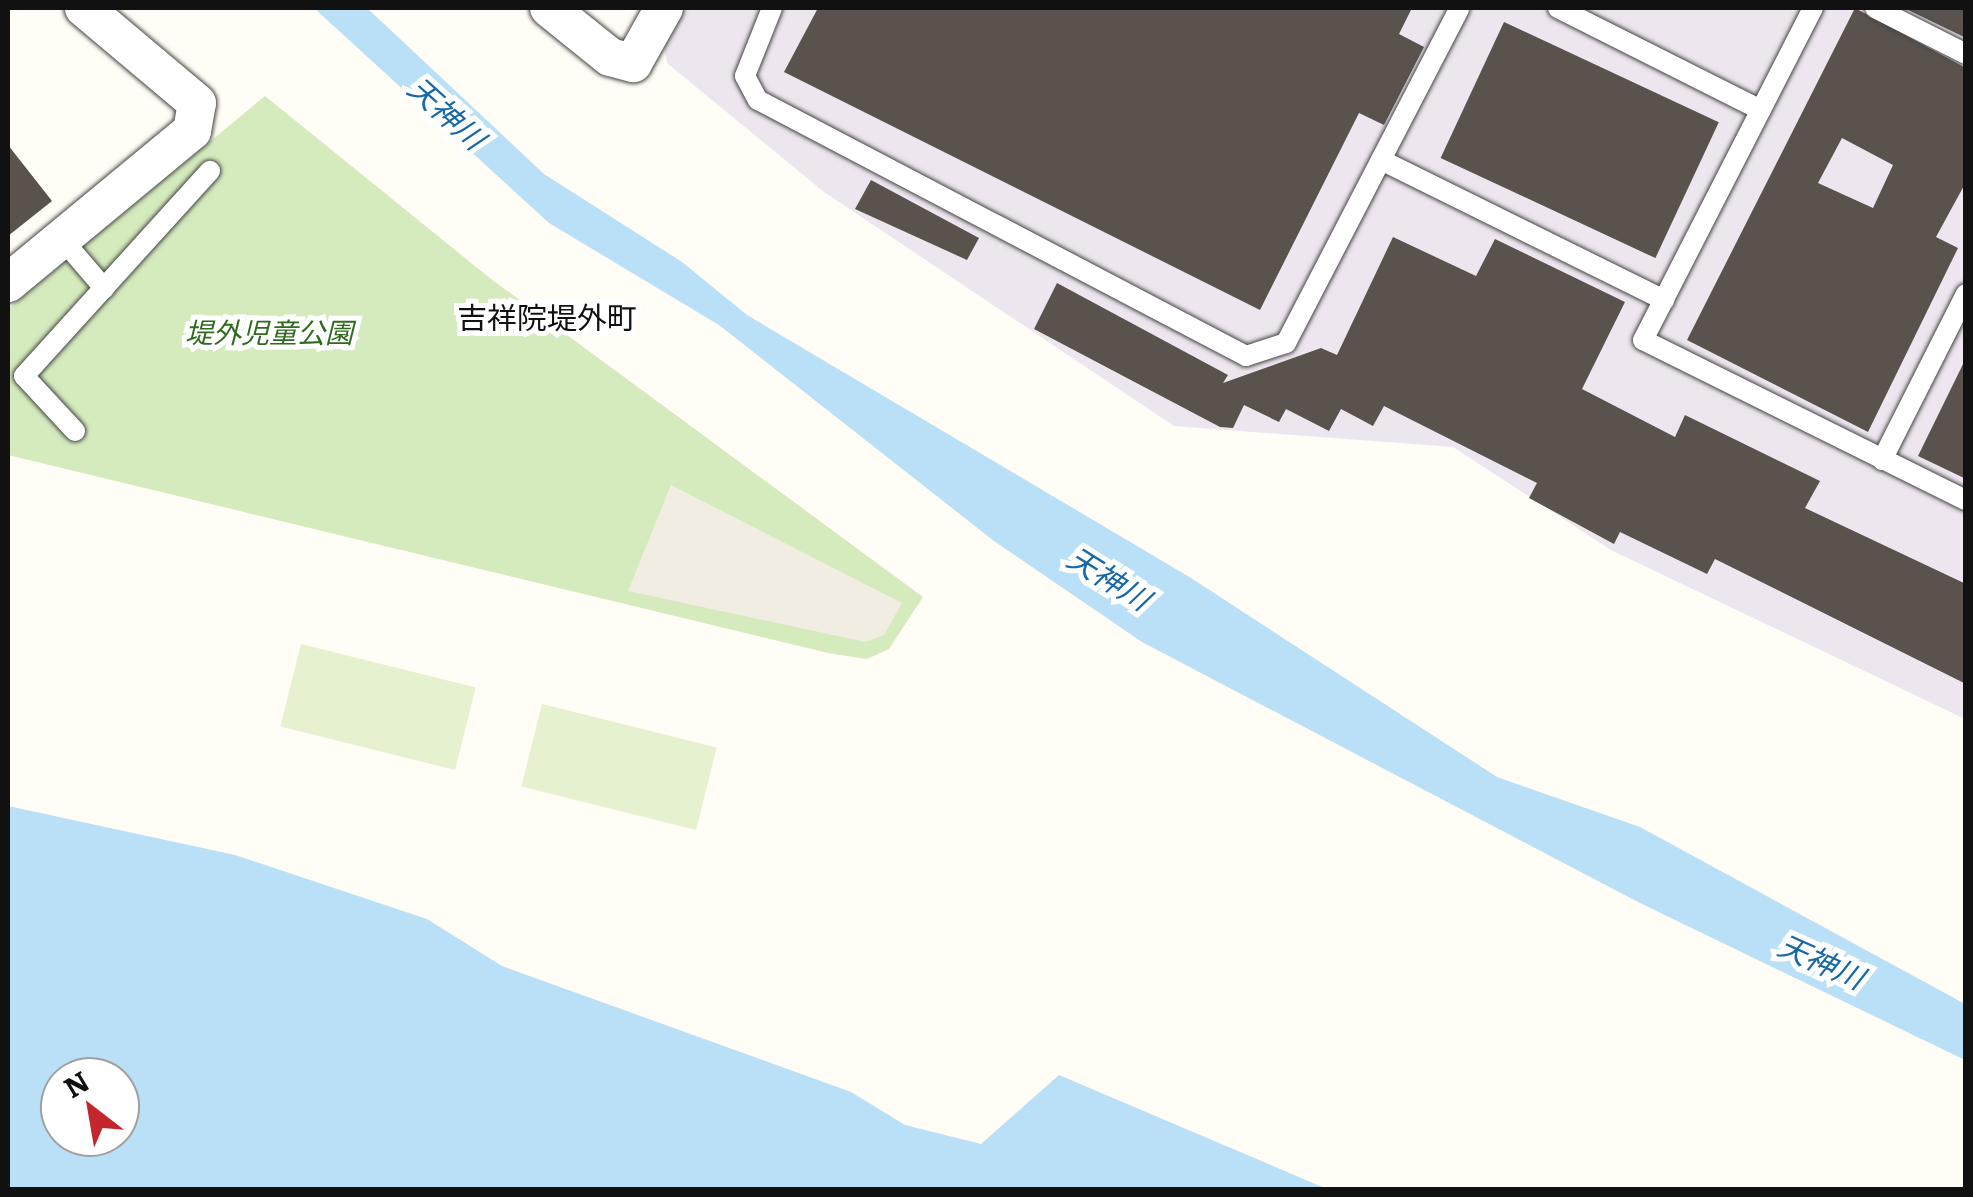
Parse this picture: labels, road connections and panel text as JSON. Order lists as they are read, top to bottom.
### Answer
{
  "districts": ["吉祥院堤外町"],
  "water": ["天神川"],
  "parks": ["堤外児童公園"],
  "north": "top left"
}
